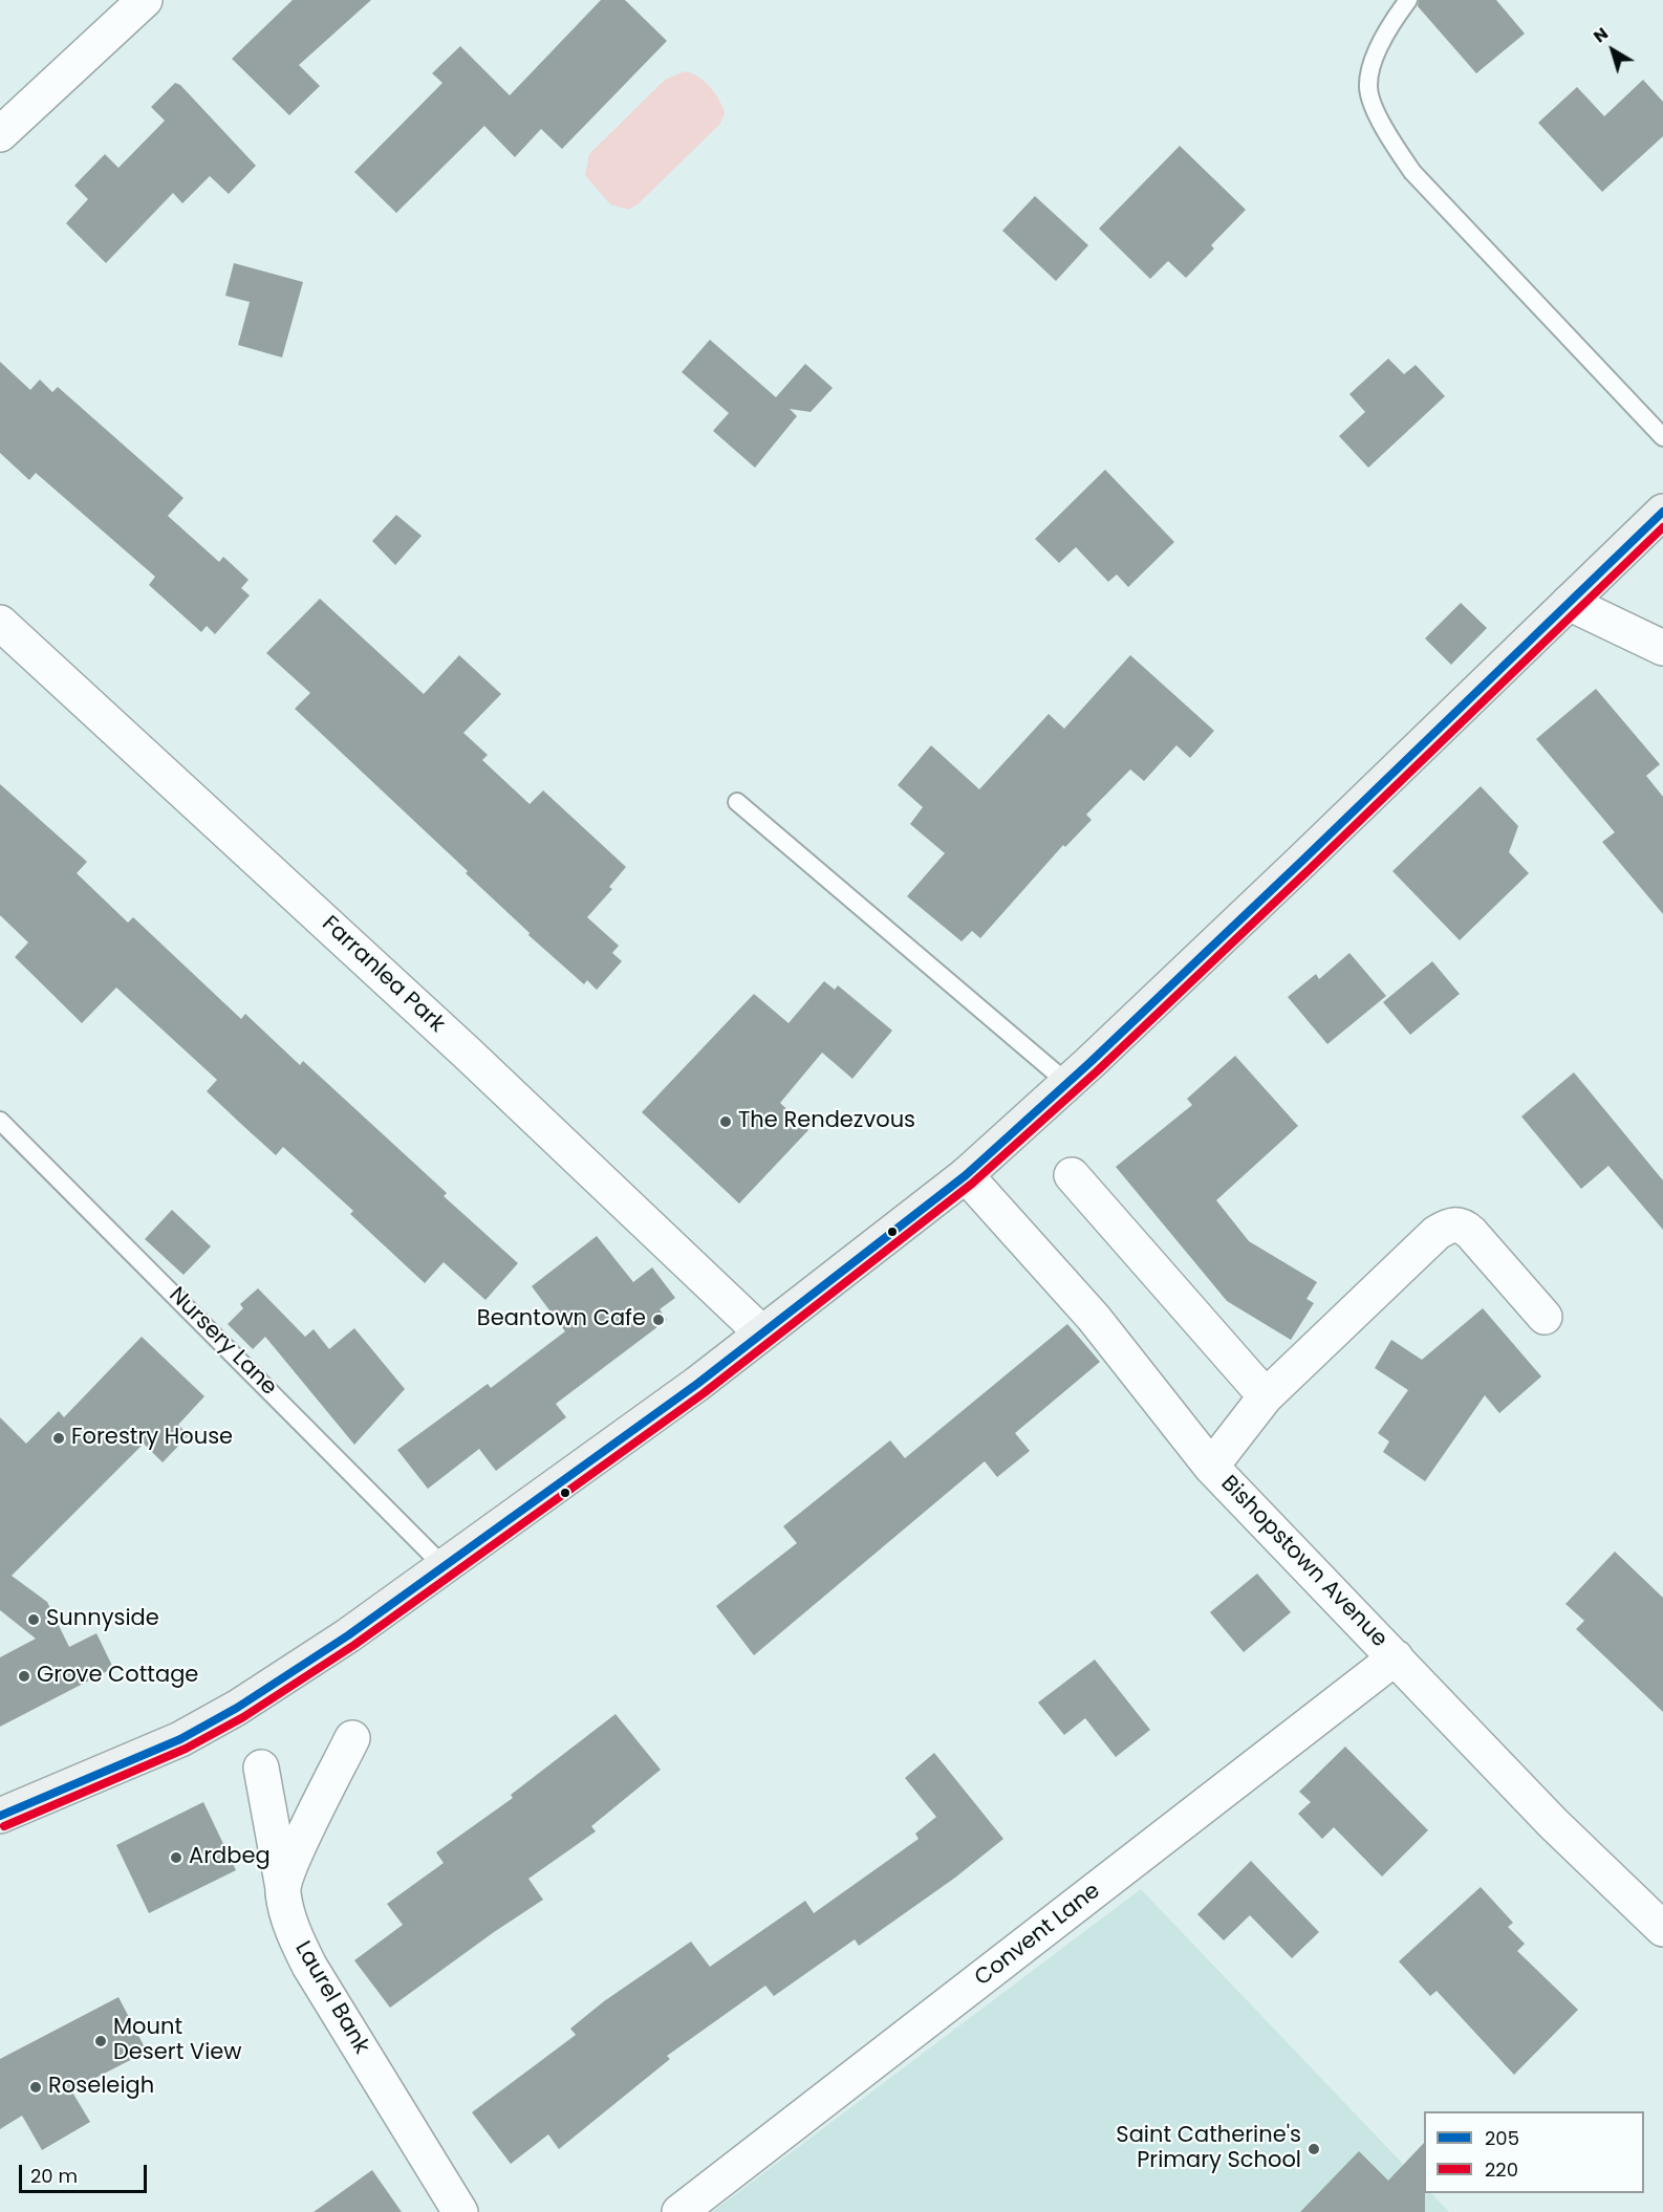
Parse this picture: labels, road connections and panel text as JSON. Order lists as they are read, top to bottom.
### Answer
{
  "streets": {
    "street": [
      "Farranlea Park",
      "Bishopstown Avenue",
      "Convent Lane",
      "Laurel Bank"
    ],
    "lane": ["Nursery Lane"]
  },
  "crossings": [
    ["Bishopstown Avenue", "Convent Lane"]
  ],
  "places": [
    "The Rendezvous",
    "Beantown Cafe",
    "Forestry House",
    "Sunnyside",
    "Grove Cottage",
    "Ardbeg",
    "Mount Desert View",
    "Roseleigh",
    "Saint Catherine's Primary School"
  ],
  "lines": ["transit line 205", "transit line 220"],
  "legend": ["205", "220"],
  "scale_bar": "20 m",
  "north": "top left"
}
